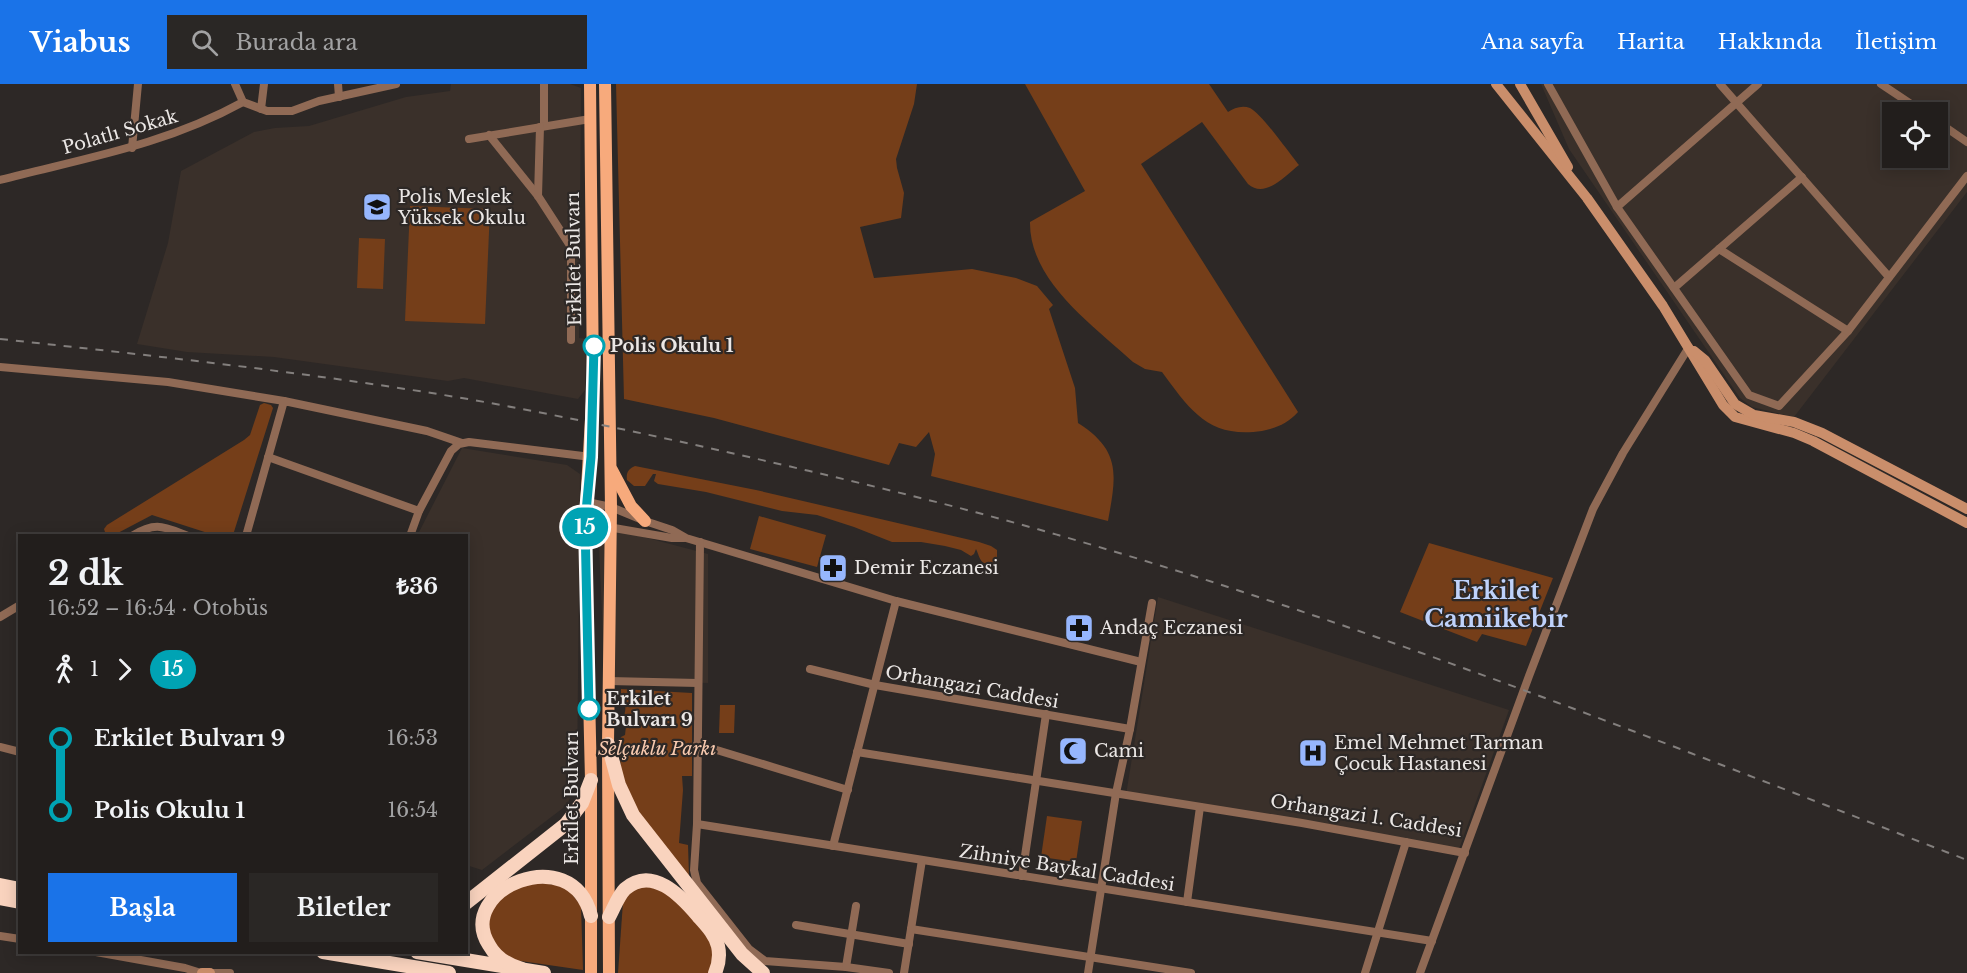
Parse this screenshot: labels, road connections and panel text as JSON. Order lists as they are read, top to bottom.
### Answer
{
  "streets": {
    "main road": ["Erkilet Bulvarı"],
    "street": [
      "Polatlı Sokak",
      "Orhangazi Caddesi",
      "Orhangazi 1. Caddesi",
      "Zihniye Baykal Caddesi"
    ]
  },
  "districts": ["Erkilet Camiikebir"],
  "parks": ["Selçuklu Parkı"],
  "places": {
    "school or university": ["Polis Meslek Yüksek Okulu"],
    "other": ["Polis Okulu 1", "Erkilet Bulvarı 9"],
    "pharmacy": ["Demir Eczanesi", "Andaç Eczanesi"],
    "mosque": ["Cami"],
    "hospital": ["Emel Mehmet Tarman Çocuk Hastanesi"]
  },
  "lines": ["bus line 15"],
  "page": {
    "header": "Viabus",
    "search": "Burada ara",
    "nav": [
      "Ana sayfa",
      "Harita",
      "Hakkında",
      "İletişim"
    ],
    "on_map": "15",
    "heading": ["2 dk", "16:52 – 16:54 · Otobüs", "₺36"],
    "legs": ["1", "15"],
    "list": [
      {
        "name": "Erkilet Bulvarı 9",
        "value": "16:53"
      },
      {
        "name": "Polis Okulu 1",
        "value": "16:54"
      }
    ],
    "buttons": ["Başla", "Biletler"]
  }
}
